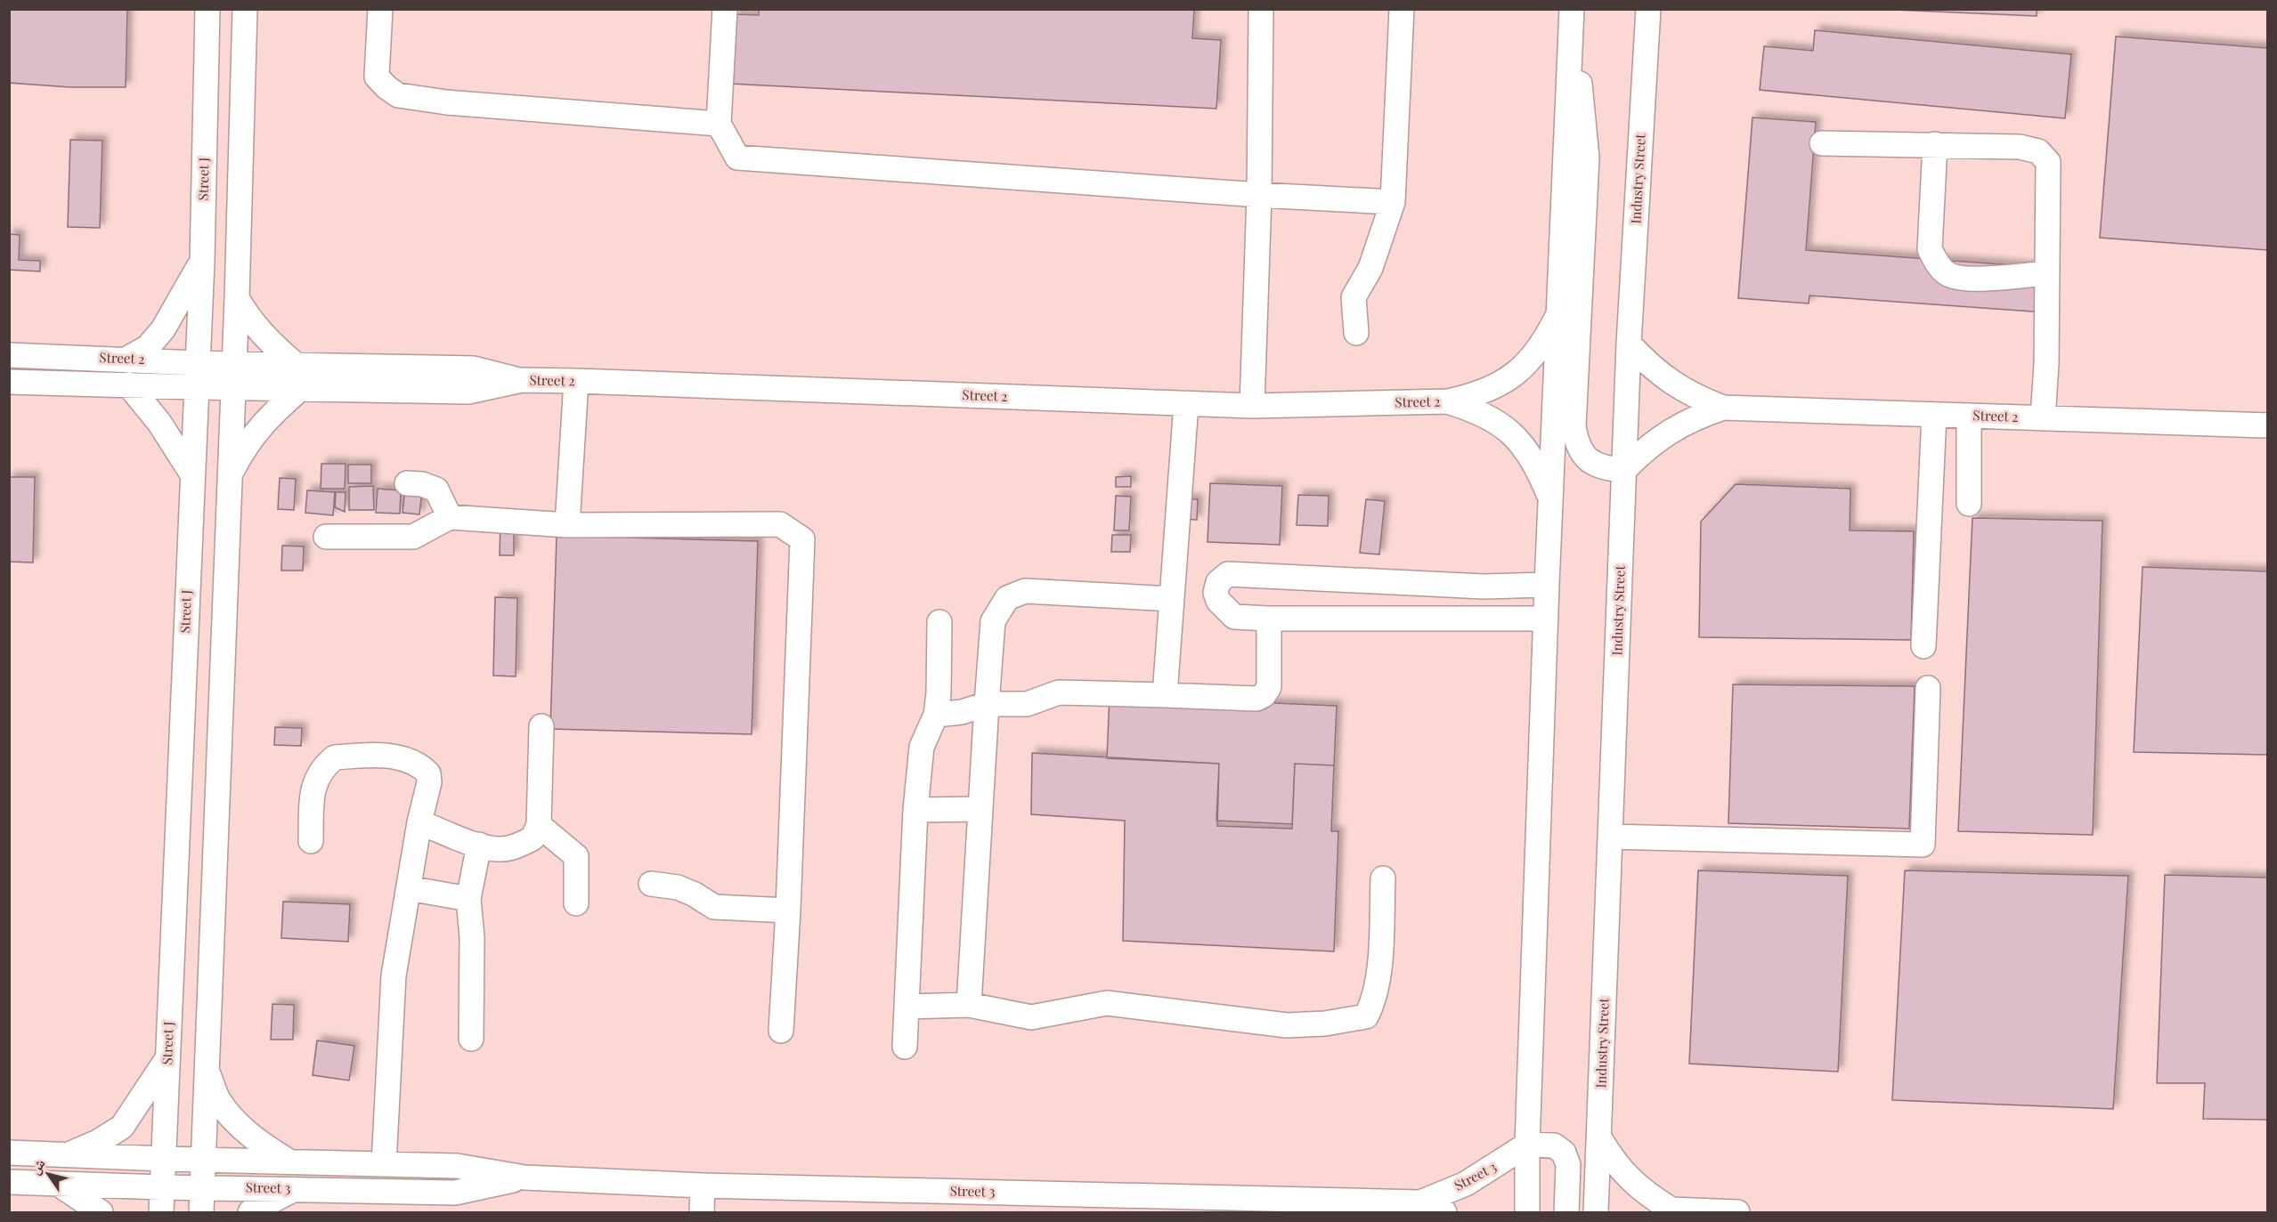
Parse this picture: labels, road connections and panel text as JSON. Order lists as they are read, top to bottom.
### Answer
{
  "streets": {
    "street": [
      "Street J",
      "Industry Street",
      "Street 2",
      "Street 3"
    ]
  },
  "crossings": [
    ["Street J", "Street 2"],
    ["Street J", "Street 3"],
    ["Industry Street", "Street 2"]
  ],
  "north": "top left"
}
